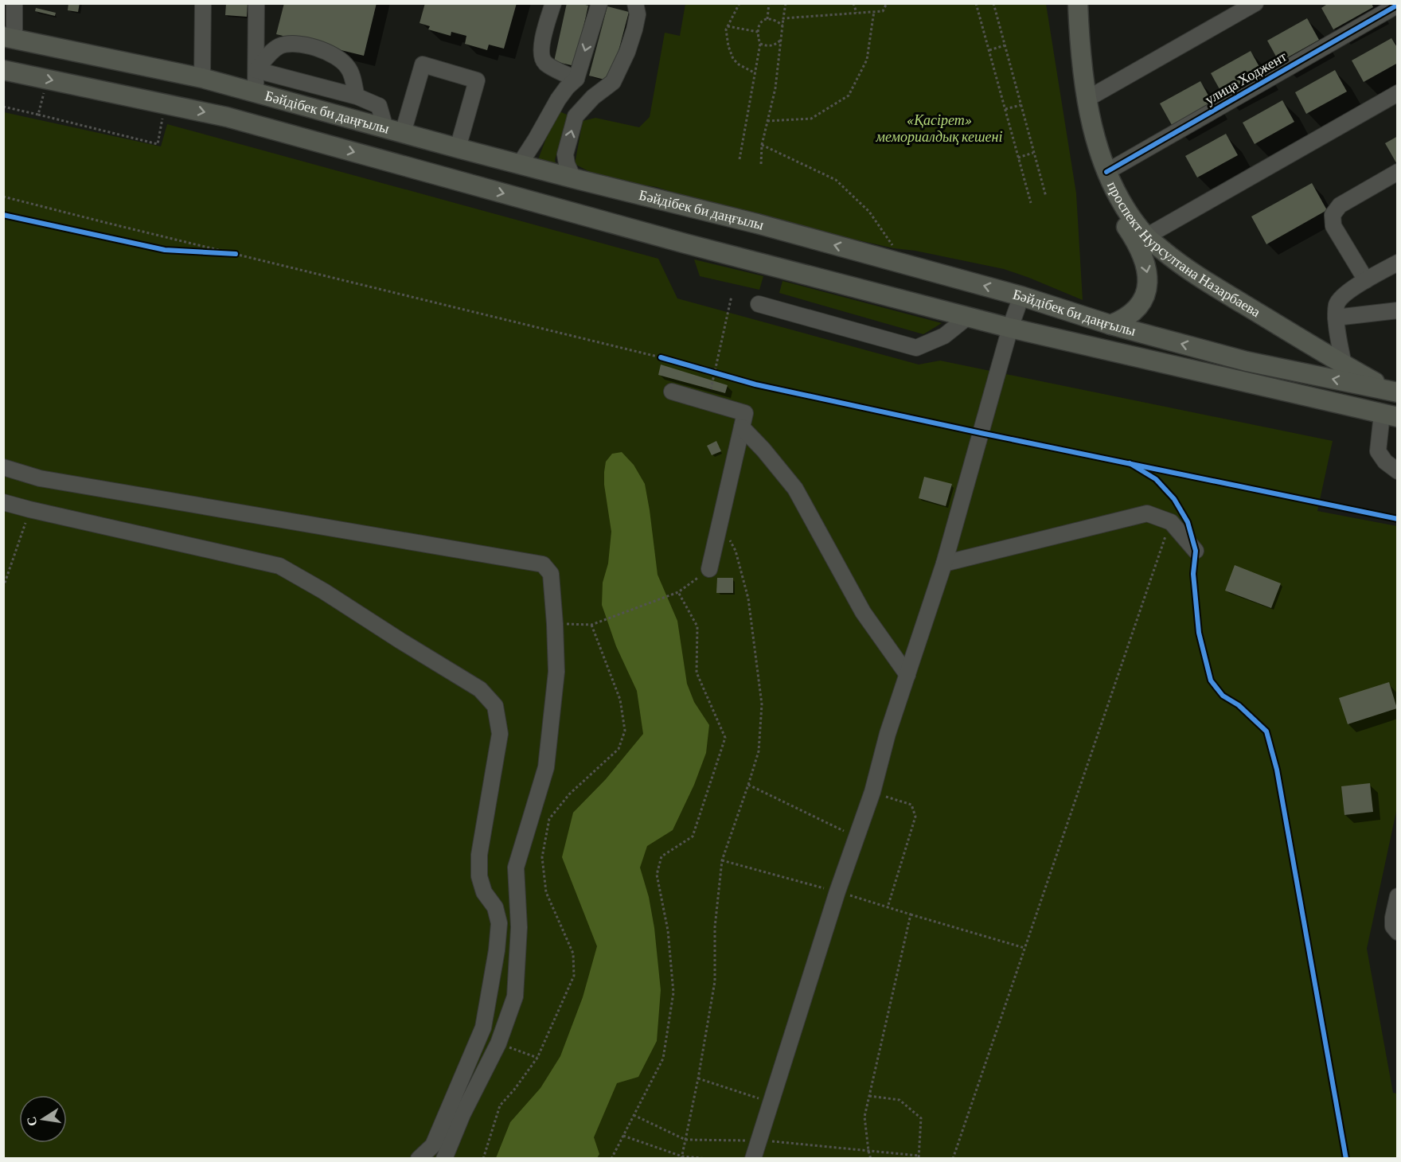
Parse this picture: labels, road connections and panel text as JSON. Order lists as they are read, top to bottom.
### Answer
{
  "streets": {
    "main road": ["Бәйдібек би даңғылы", "проспект Нурсултана Назарбаева"],
    "street": ["улица Ходжент"]
  },
  "crossings": [
    ["улица Ходжент", "проспект Нурсултана Назарбаева"],
    ["Бәйдібек би даңғылы", "проспект Нурсултана Назарбаева"]
  ],
  "parks": ["«Қасірет» мемориалдық кешені"],
  "north": "left"
}
